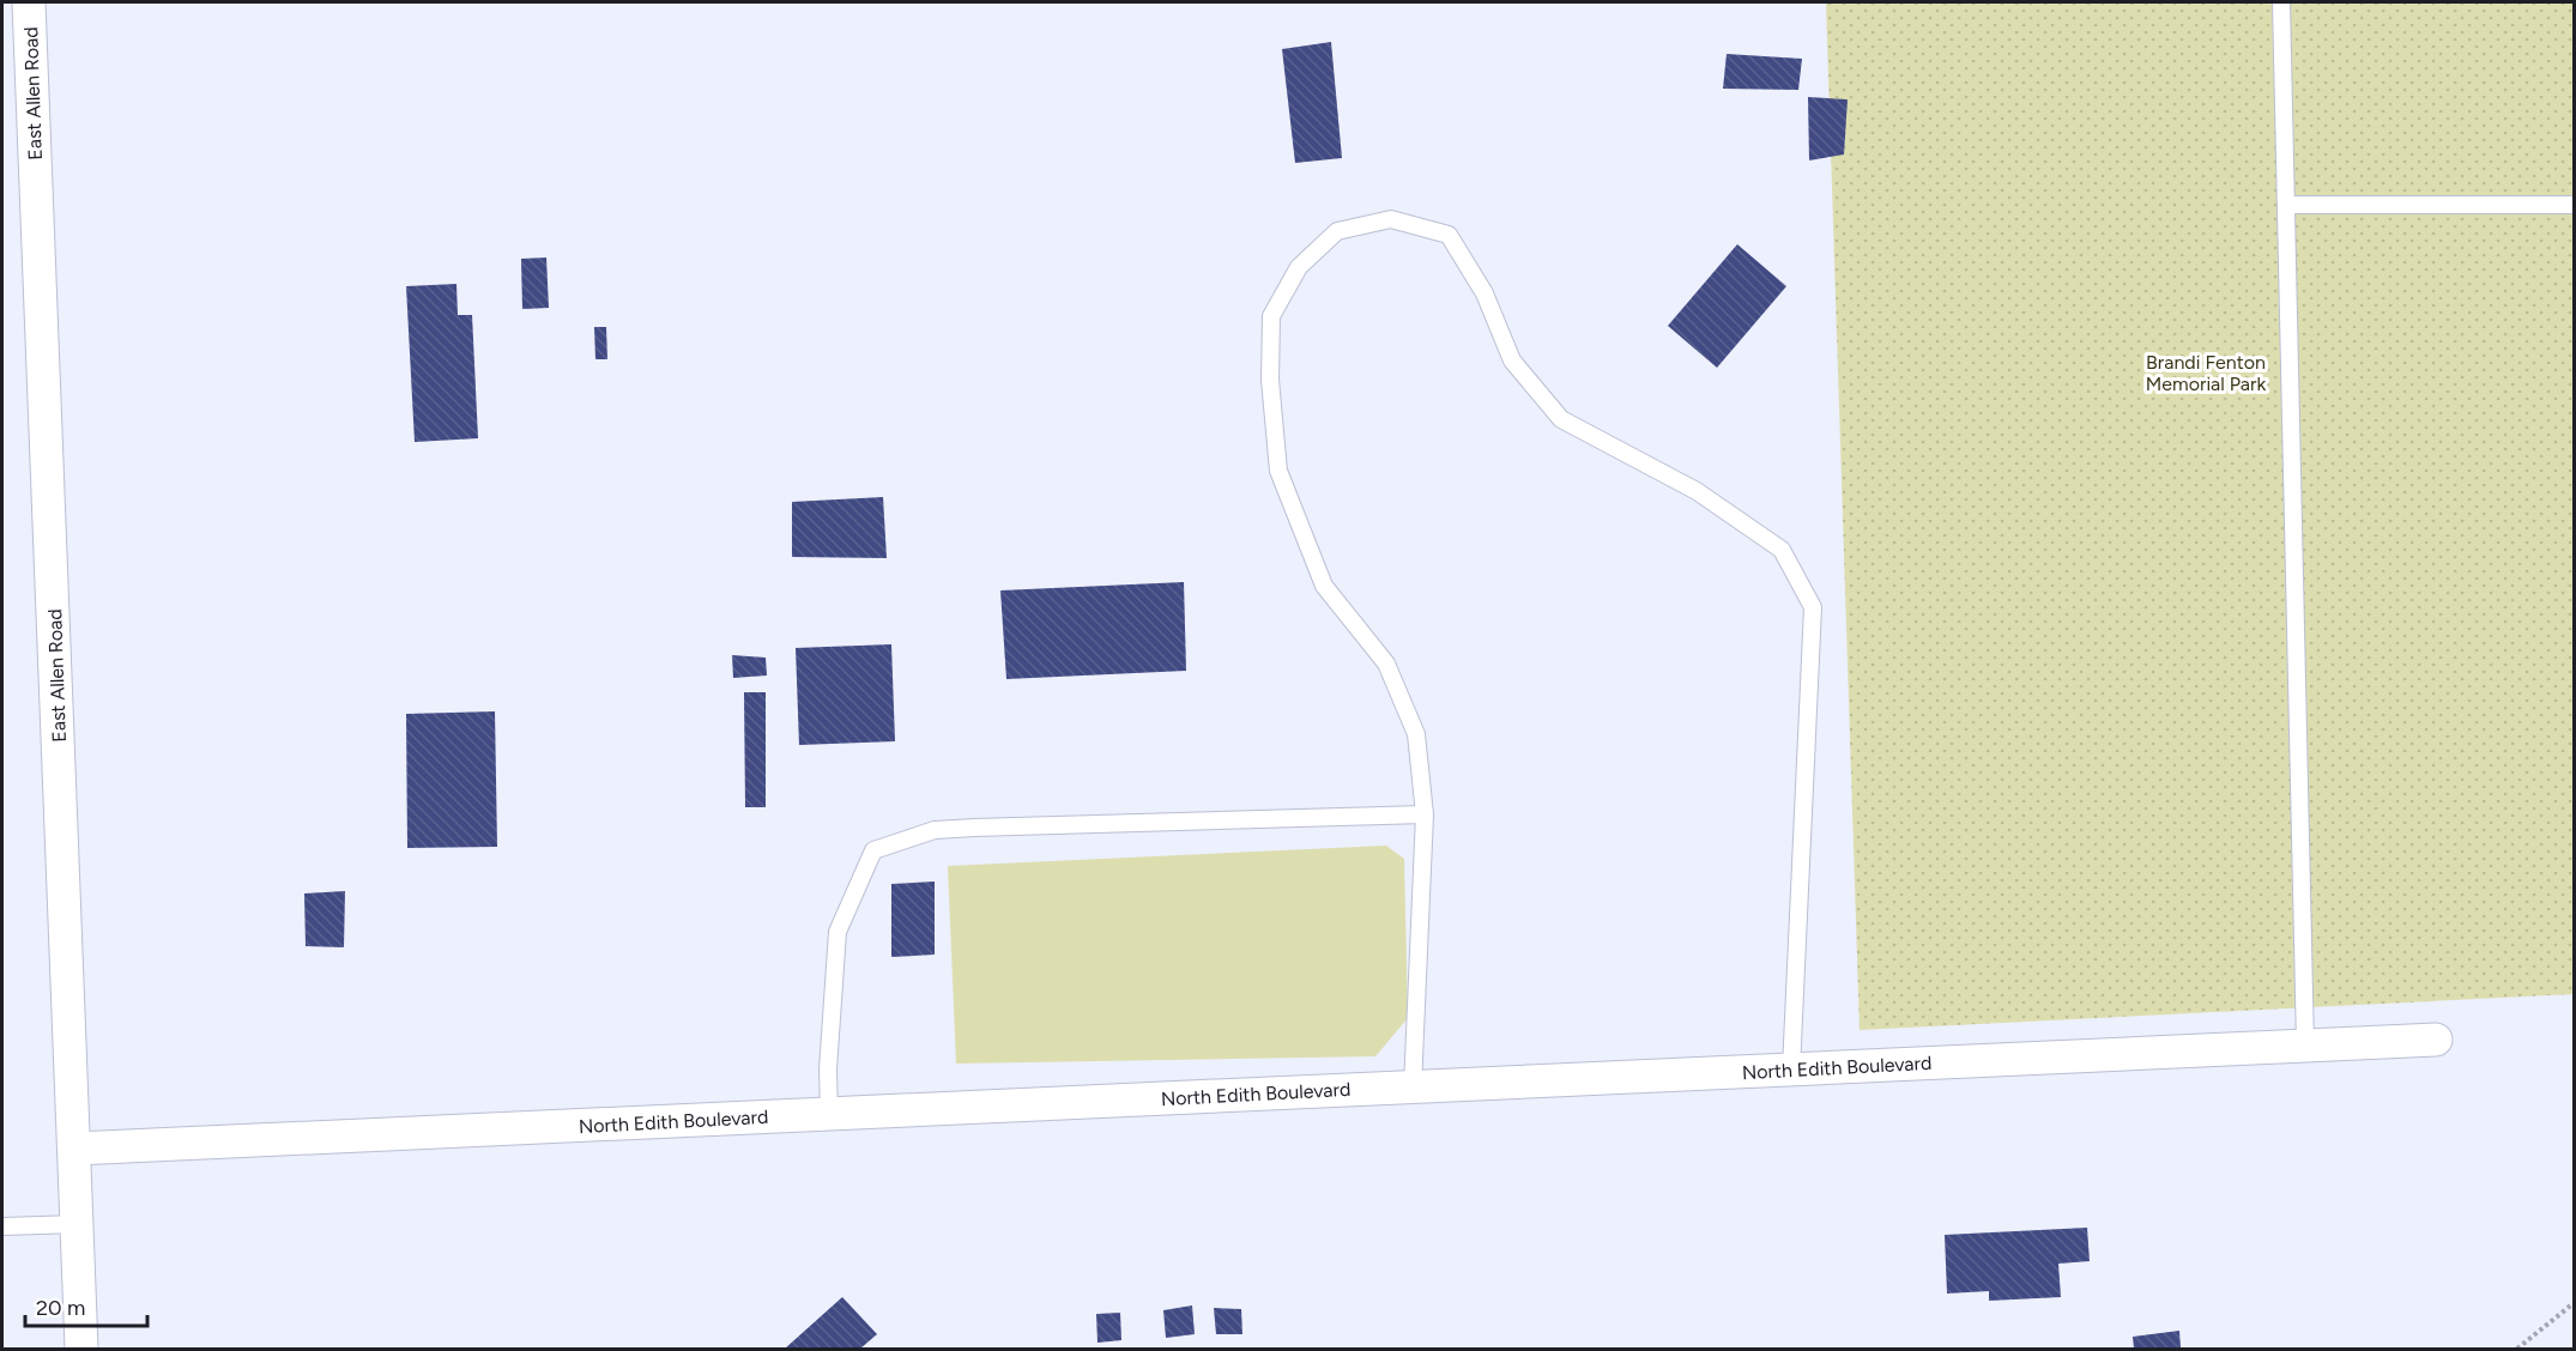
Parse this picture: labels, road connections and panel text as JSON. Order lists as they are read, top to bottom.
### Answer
{
  "streets": {
    "street": ["East Allen Road", "North Edith Boulevard"]
  },
  "crossings": [
    ["East Allen Road", "North Edith Boulevard"]
  ],
  "parks": ["Brandi Fenton Memorial Park"],
  "scale_bar": "20 m"
}
